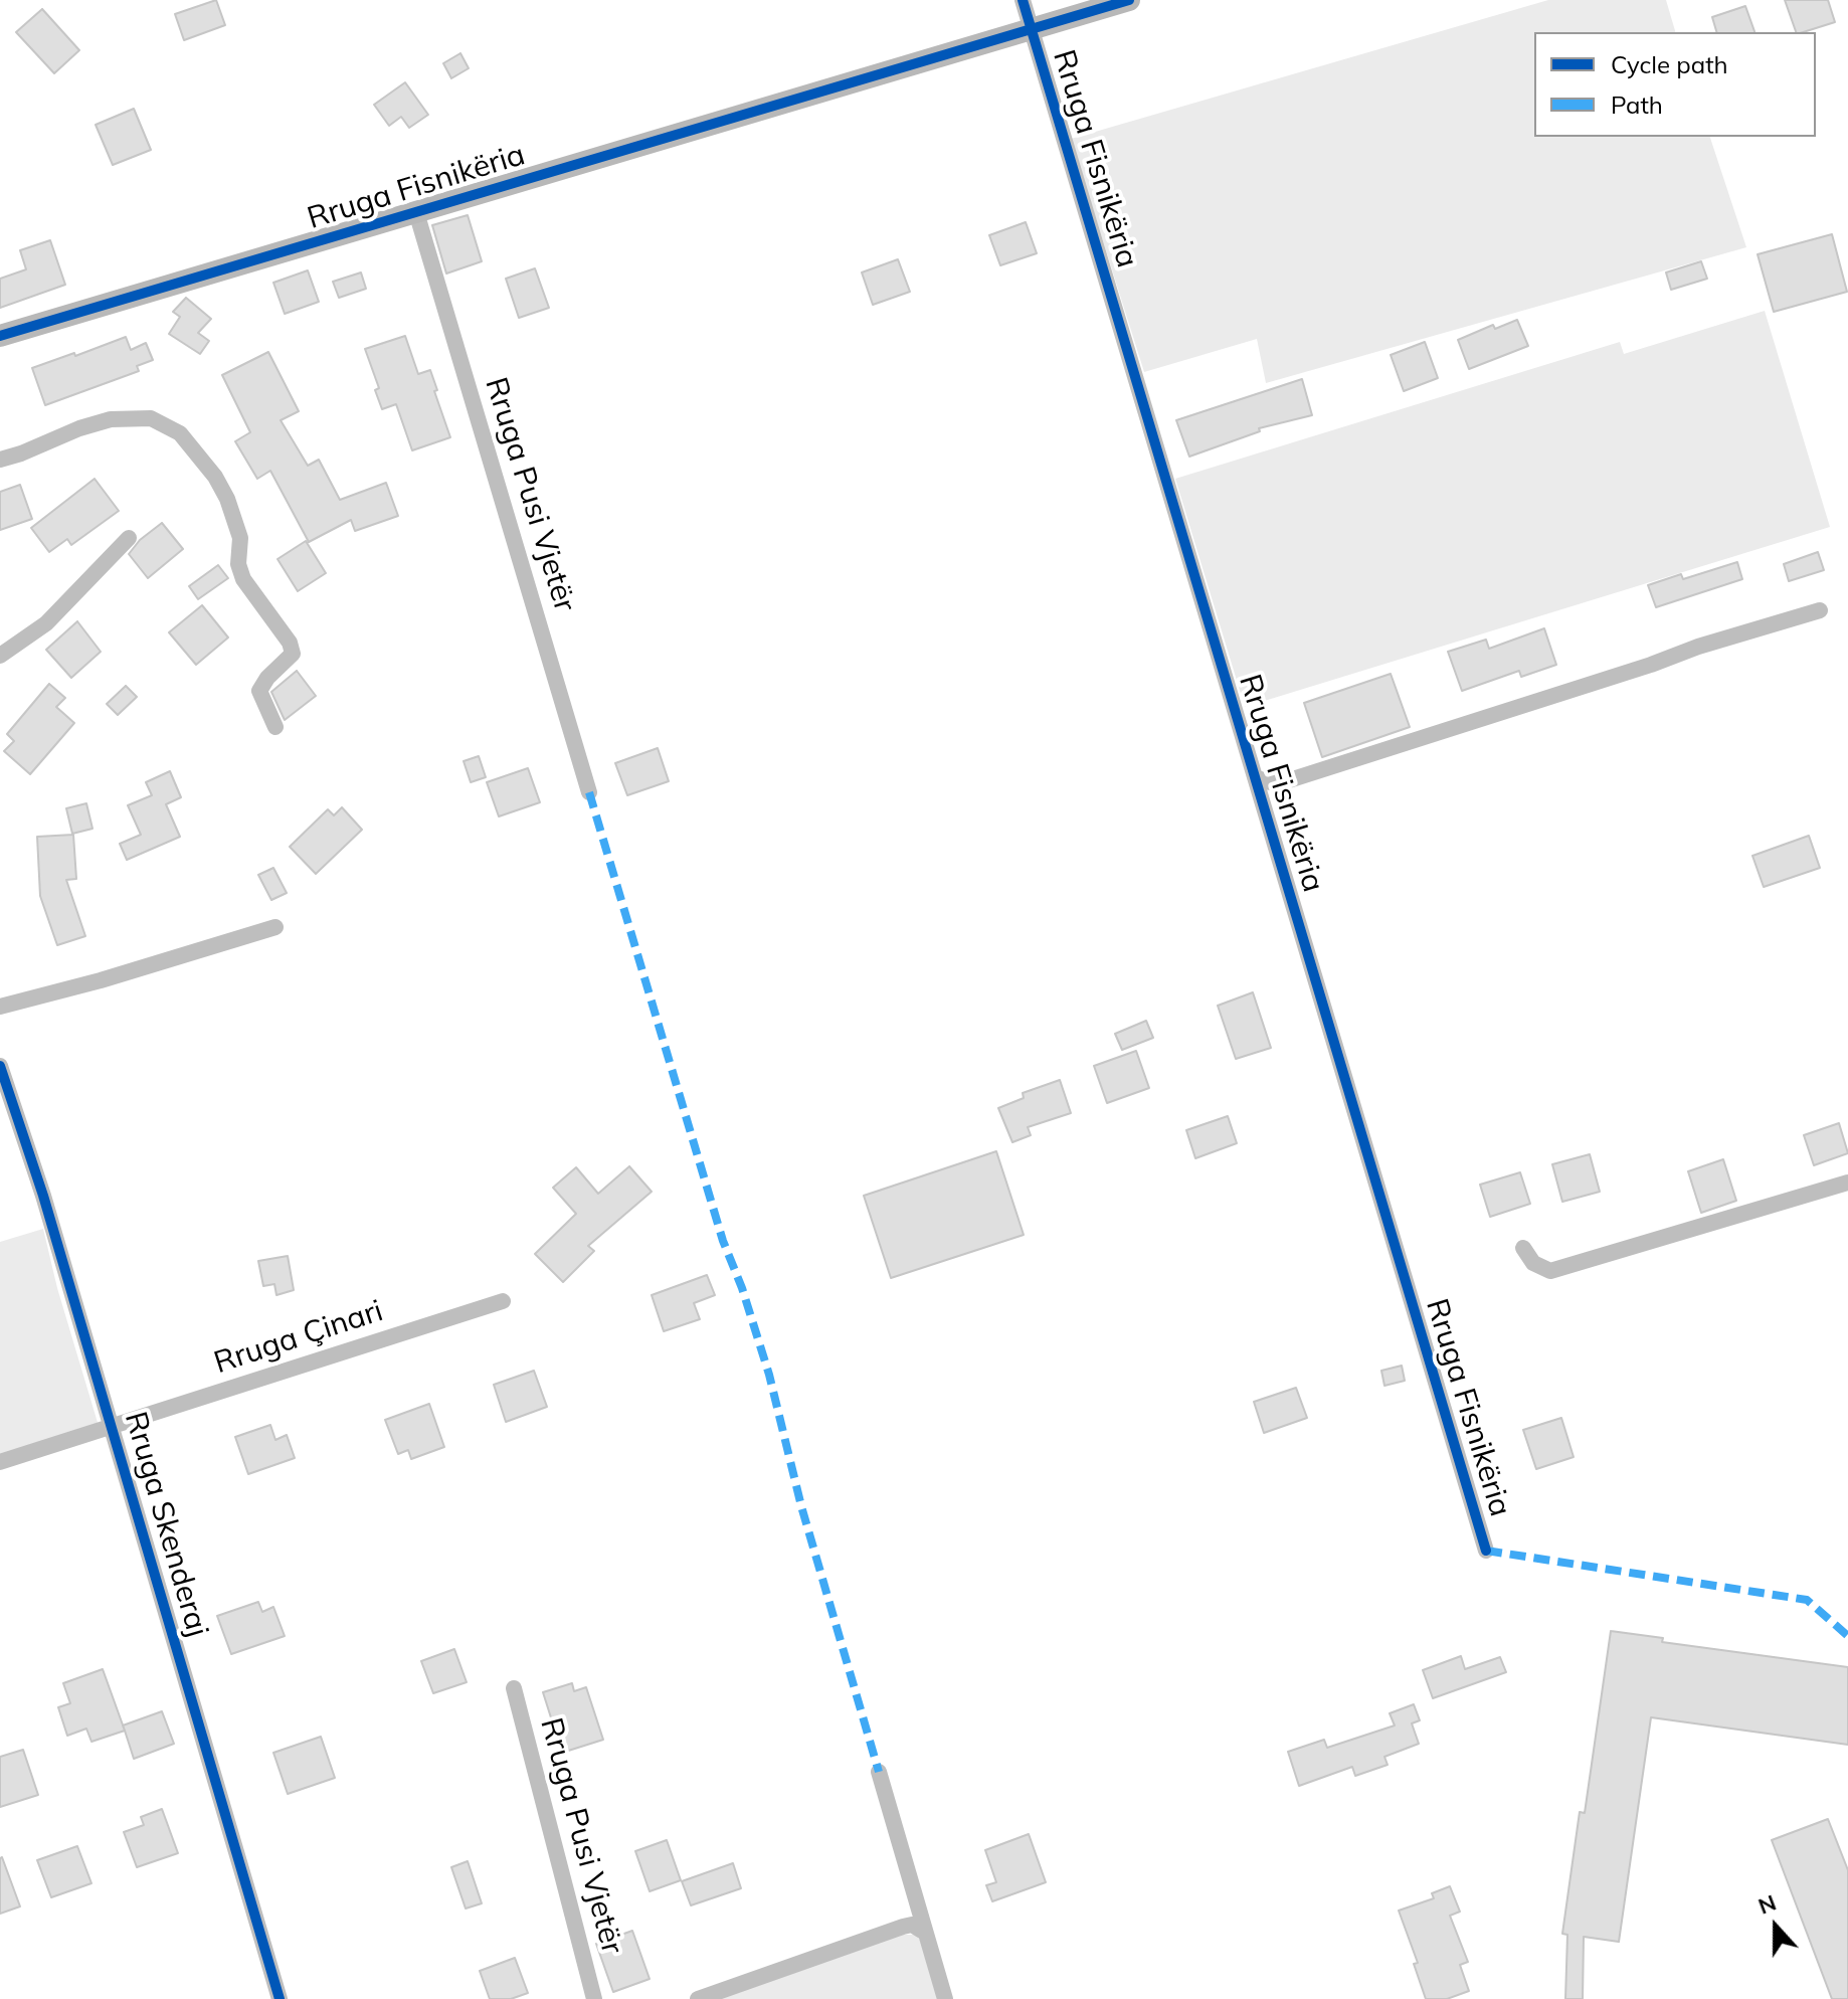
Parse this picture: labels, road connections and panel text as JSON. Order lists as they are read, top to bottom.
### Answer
{
  "streets": {
    "street": [
      "Rruga Fisnikëria",
      "Rruga Pusi Vjetër",
      "Rruga Çinari",
      "Rruga Skenderaj"
    ]
  },
  "crossings": [
    ["Rruga Fisnikëria", "Rruga Pusi Vjetër"],
    ["Rruga Çinari", "Rruga Skenderaj"]
  ],
  "legend": ["Cycle path", "Path"],
  "north": "top"
}
